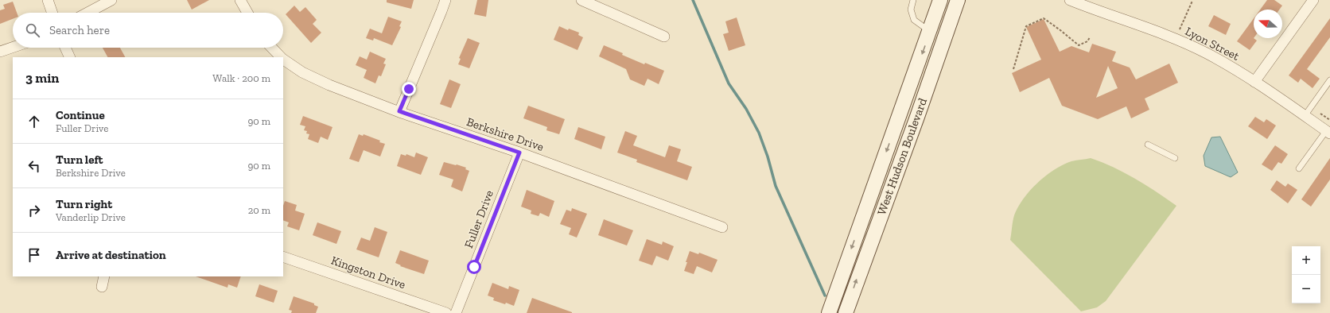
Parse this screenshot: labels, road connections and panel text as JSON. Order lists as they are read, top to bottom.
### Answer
{
  "streets": {
    "main road": ["West Hudson Boulevard"],
    "street": [
      "Lyon Street",
      "Berkshire Drive",
      "Fuller Drive",
      "Kingston Drive"
    ]
  },
  "crossings": [
    ["Berkshire Drive", "Fuller Drive"]
  ],
  "north": "left",
  "page": {
    "search": "Search here",
    "heading": ["3 min", "Walk · 200 m"],
    "list": [
      ["Continue", "Fuller Drive", "90 m"],
      ["Turn left", "Berkshire Drive", "90 m"],
      ["Turn right", "Vanderlip Drive", "20 m"],
      "Arrive at destination"
    ],
    "map_buttons": ["+", "−"]
  }
}
